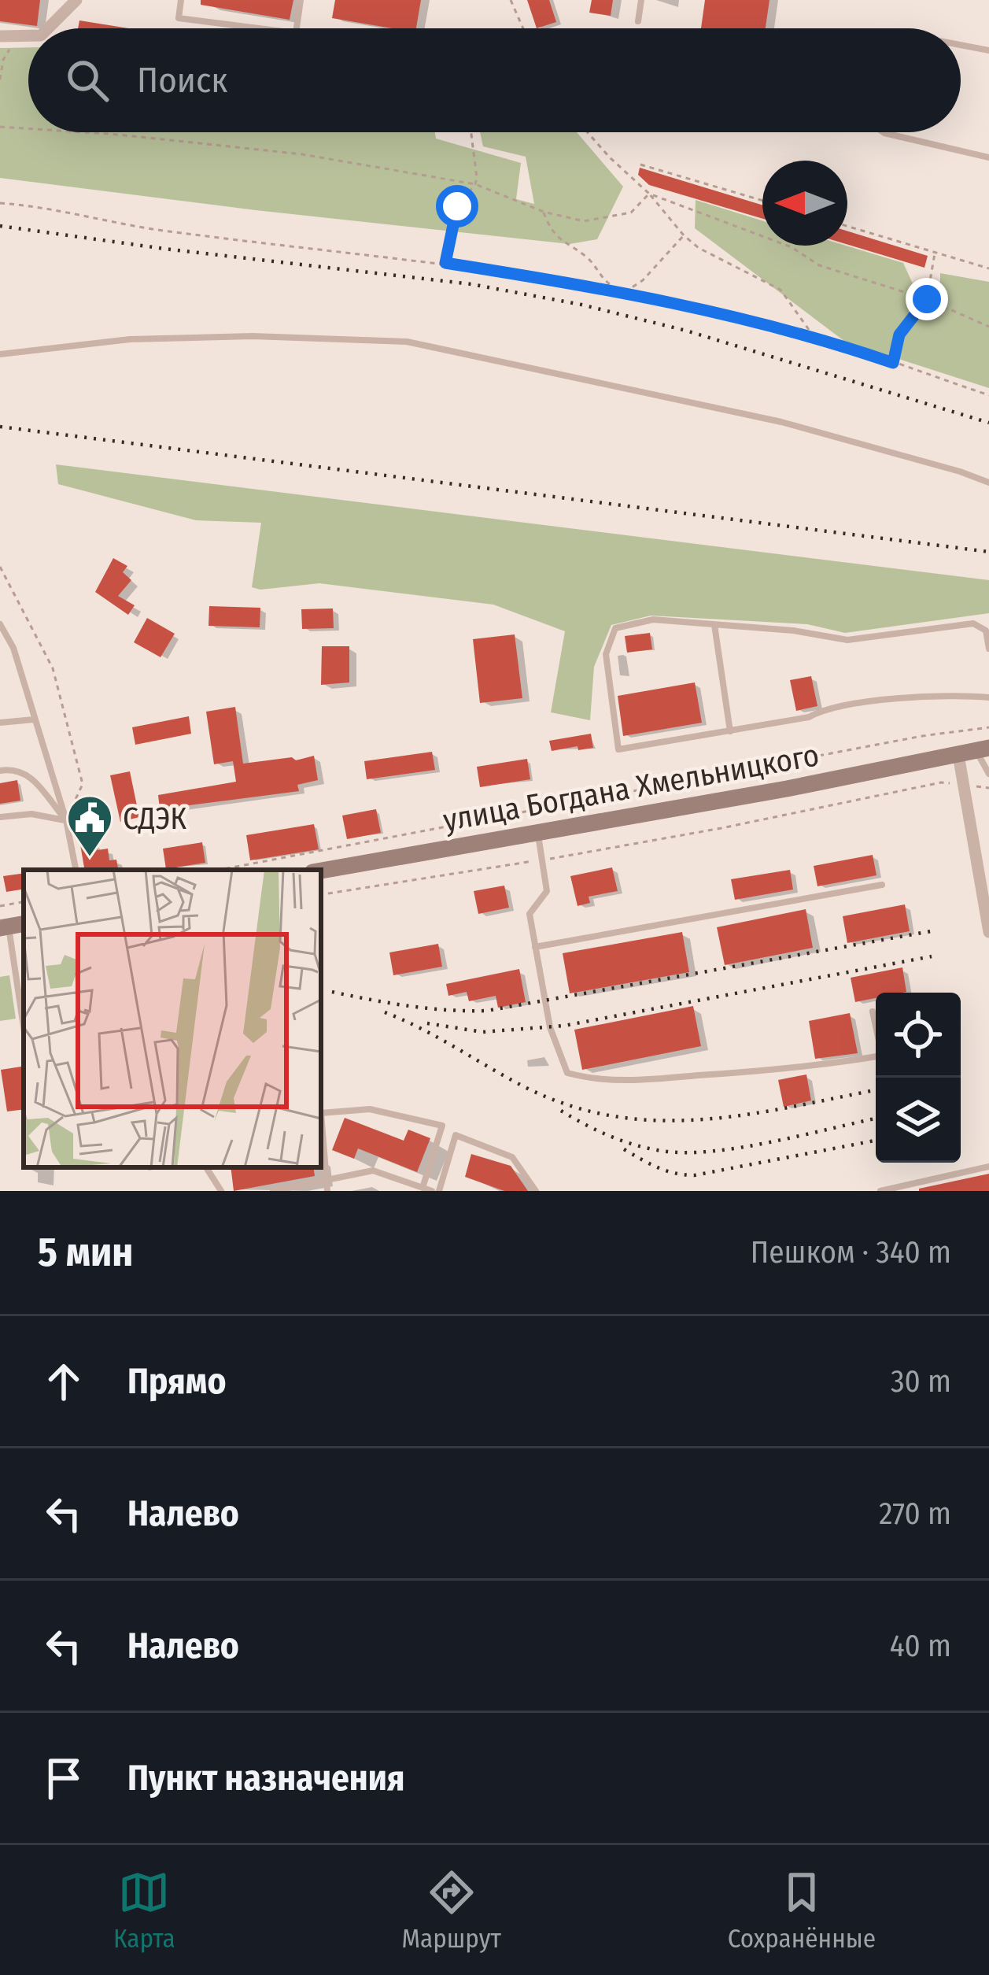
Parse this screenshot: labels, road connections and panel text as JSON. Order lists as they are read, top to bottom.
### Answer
{
  "streets": {
    "main road": ["улица Богдана Хмельницкого"]
  },
  "places": {
    "public building": ["СДЭК"]
  },
  "north": "left",
  "page": {
    "search": "Поиск",
    "heading": ["5 мин", "Пешком · 340 m"],
    "list": [
      ["Прямо", "30 m"],
      ["Налево", "270 m"],
      ["Налево", "40 m"],
      "Пункт назначения"
    ],
    "nav": ["Карта", "Маршрут", "Сохранённые"]
  }
}
